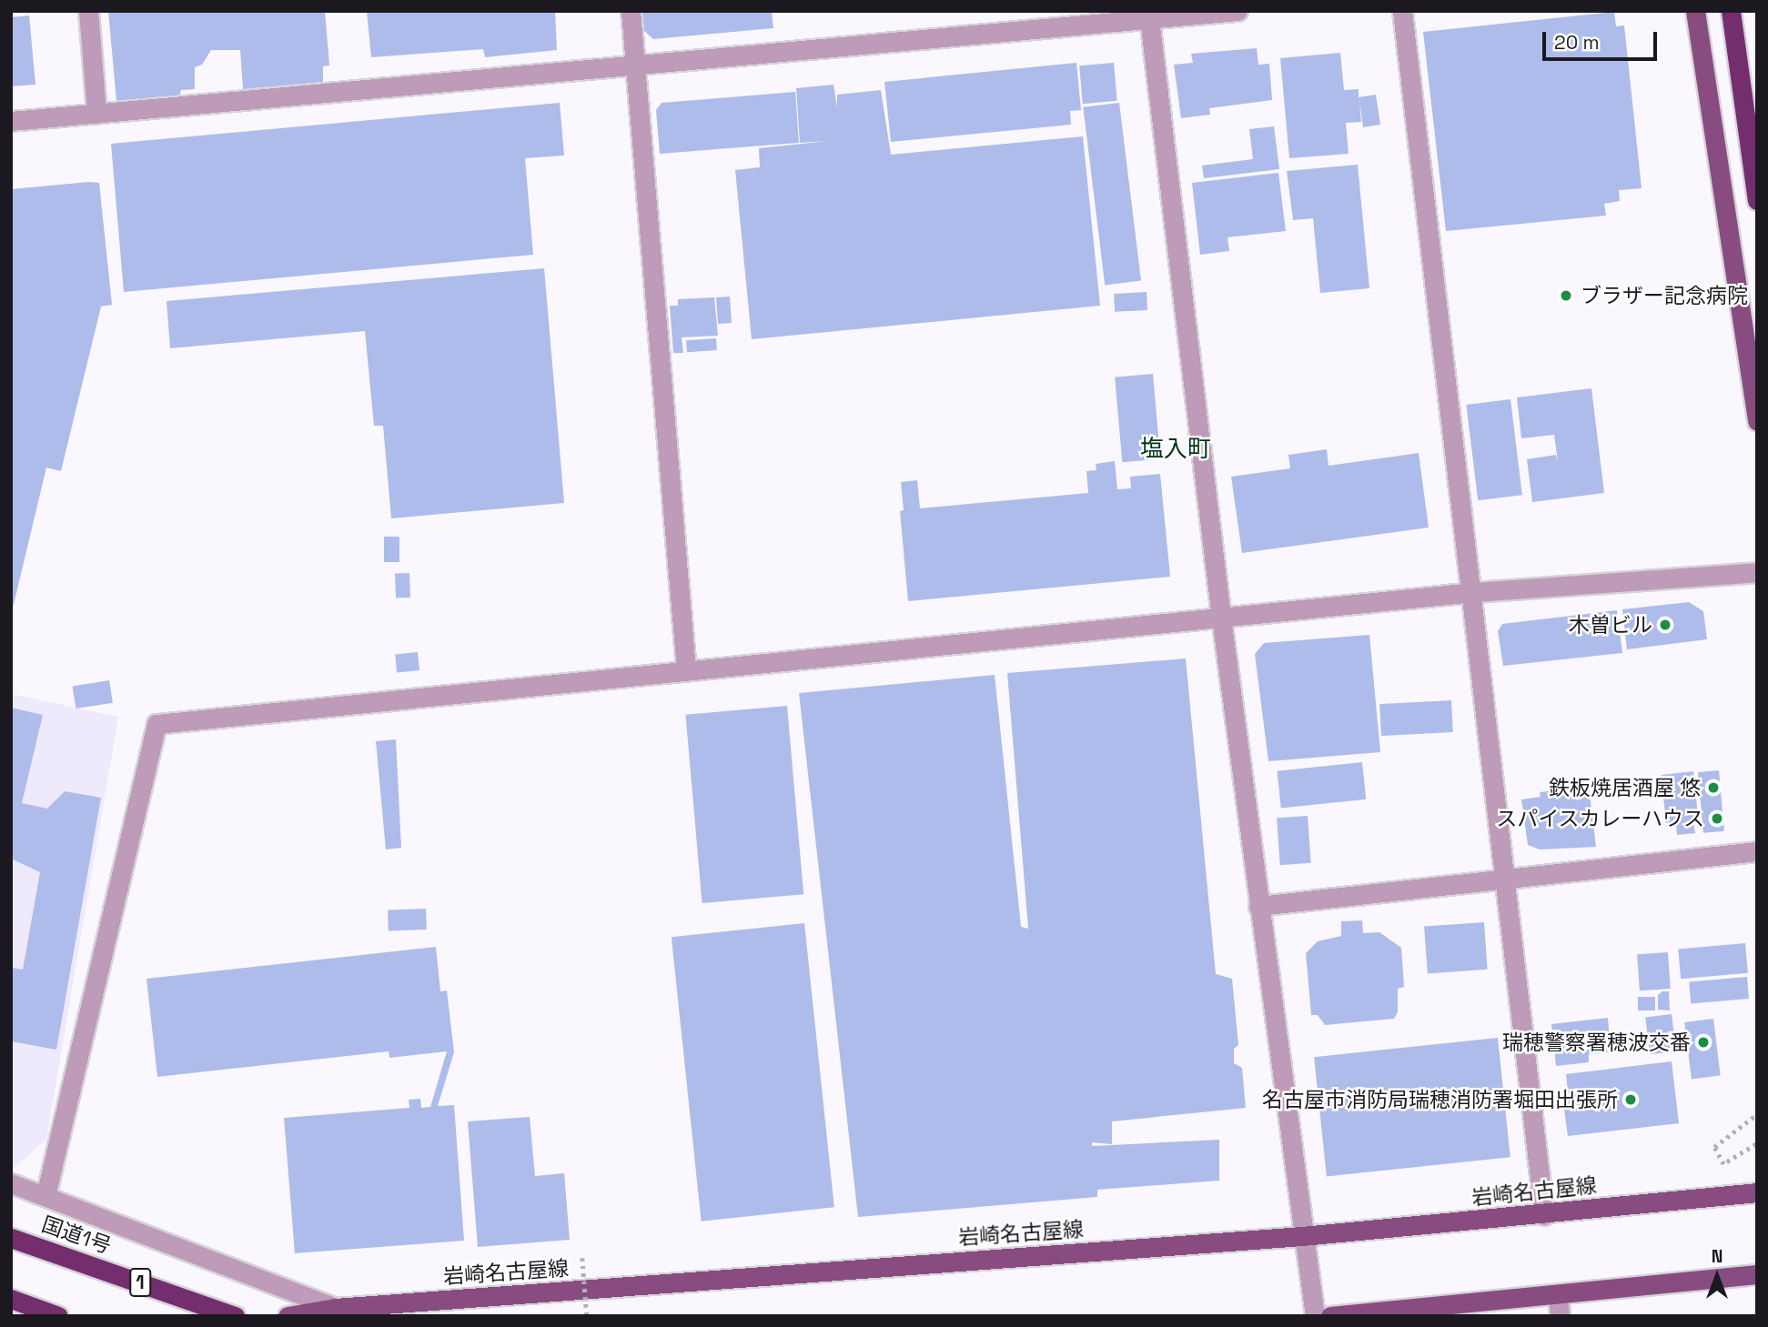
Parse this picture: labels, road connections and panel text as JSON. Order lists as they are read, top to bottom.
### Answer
{
  "streets": {
    "highway": ["国道1号", "1"],
    "main road": ["岩崎名古屋線"]
  },
  "districts": ["塩入町"],
  "places": [
    "ブラザー記念病院",
    "木曽ビル",
    "鉄板焼居酒屋 悠",
    "スパイスカレーハウス",
    "瑞穂警察署穂波交番",
    "名古屋市消防局瑞穂消防署堀田出張所"
  ],
  "scale_bar": "20 m",
  "north": "top"
}
